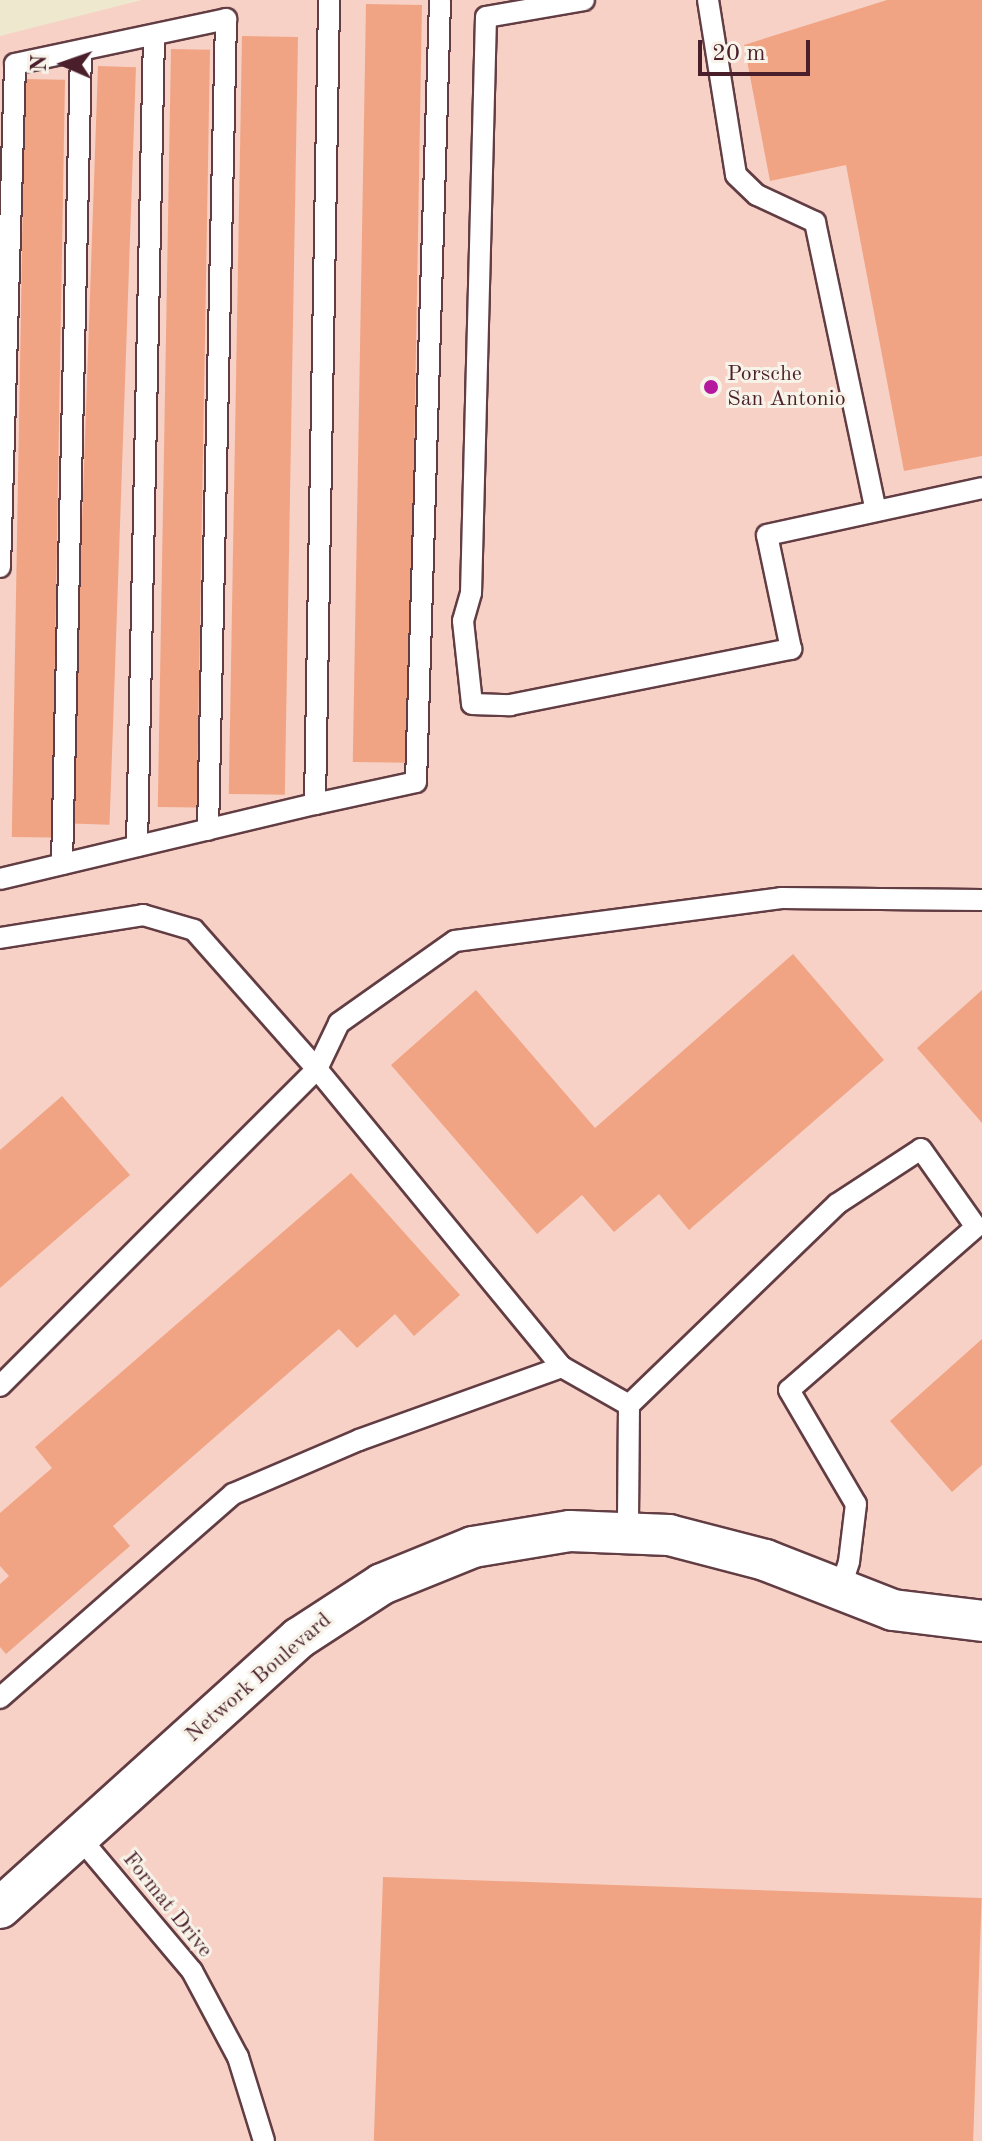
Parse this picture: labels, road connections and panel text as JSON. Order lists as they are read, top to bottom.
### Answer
{
  "streets": {
    "street": ["Network Boulevard"],
    "lane": ["Format Drive"]
  },
  "crossings": [
    ["Network Boulevard", "Format Drive"]
  ],
  "places": ["Porsche San Antonio"],
  "scale_bar": "20 m",
  "north": "left"
}
